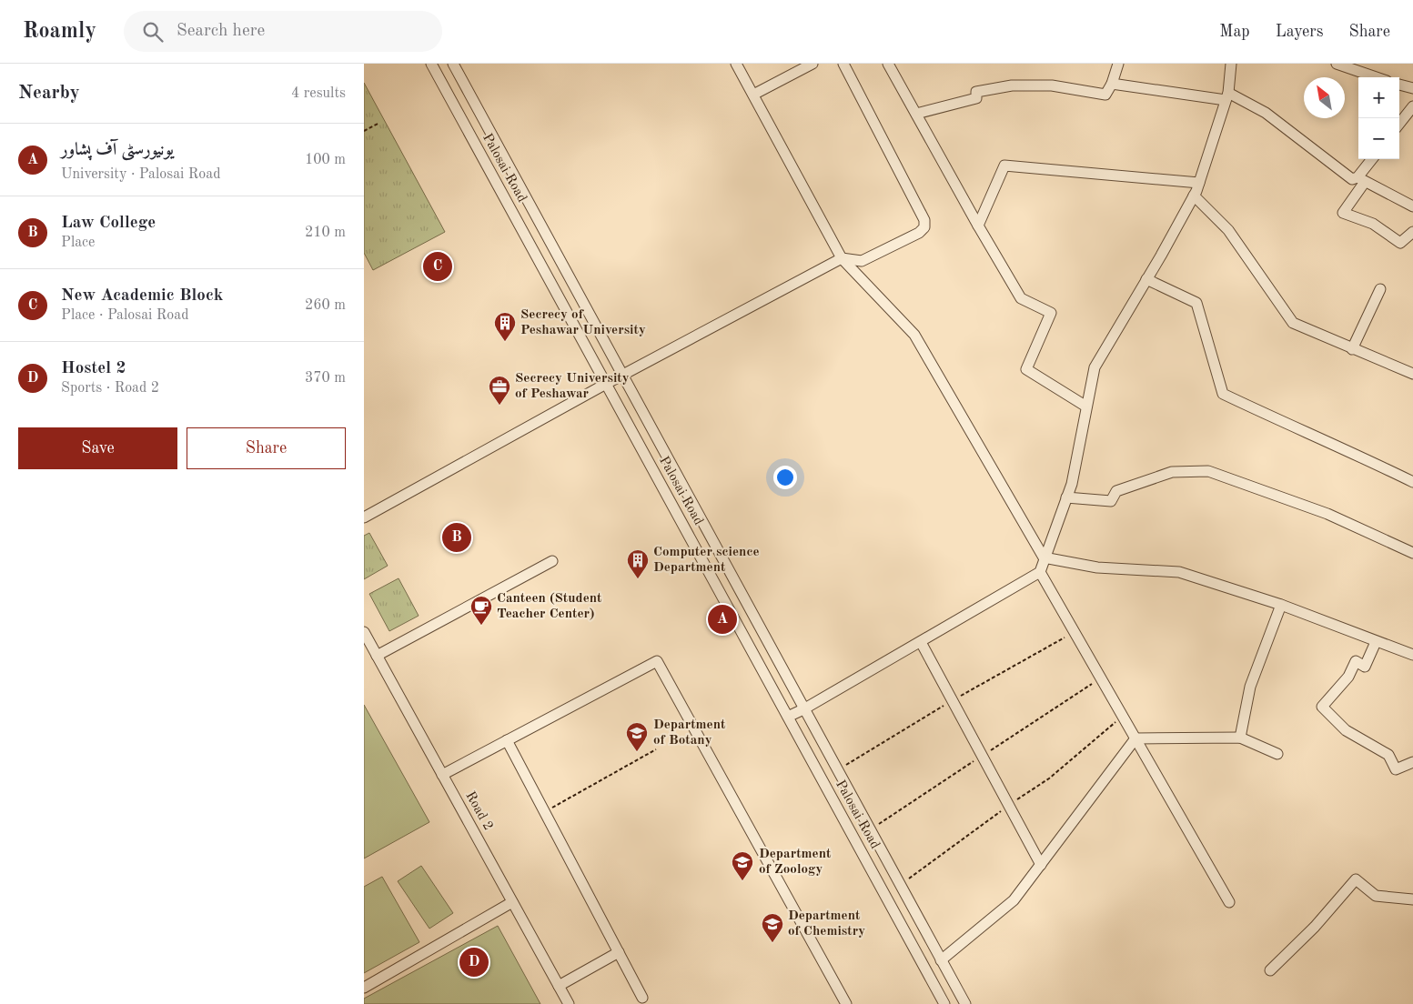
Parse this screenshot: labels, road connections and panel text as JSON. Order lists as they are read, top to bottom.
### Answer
{
  "streets": {
    "street": ["Palosai Road", "Road 2"]
  },
  "places": {
    "building": ["Secrecy of Peshawar University", "Computer science Department"],
    "office": ["Secrecy University of Peshawar"],
    "cafe": ["Canteen (Student Teacher Center)"],
    "school or university": ["Department of Botany", "Department of Zoology", "Department of Chemistry"]
  },
  "north": "top left",
  "page": {
    "header": "Roamly",
    "search": "Search here",
    "nav": ["Map", "Layers", "Share"],
    "heading": ["Nearby", "4 results"],
    "map_buttons": ["+", "−"],
    "list": [
      {
        "mark": "A",
        "name": "یونیورسٹی آف پشاور",
        "note": "University · Palosai Road",
        "value": "100 m"
      },
      {
        "mark": "B",
        "name": "Law College",
        "note": "Place",
        "value": "210 m"
      },
      {
        "mark": "C",
        "name": "New Academic Block",
        "note": "Place · Palosai Road",
        "value": "260 m"
      },
      {
        "mark": "D",
        "name": "Hostel 2",
        "note": "Sports · Road 2",
        "value": "370 m"
      }
    ],
    "pins": [
      "C",
      "B",
      "A",
      "D"
    ],
    "buttons": ["Save", "Share"]
  }
}
